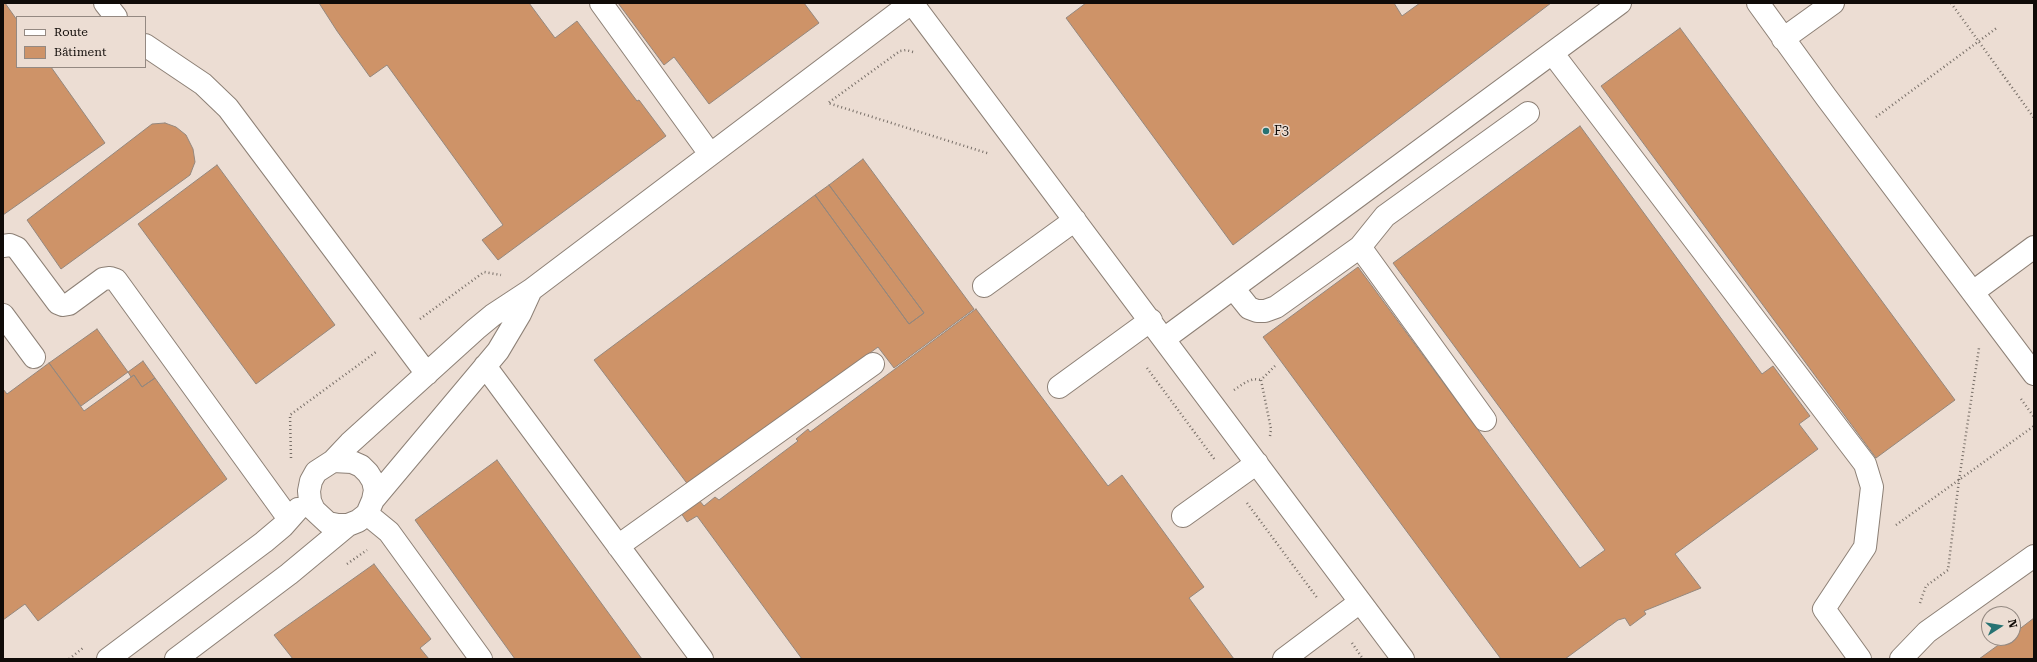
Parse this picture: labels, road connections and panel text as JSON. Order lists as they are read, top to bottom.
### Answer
{
  "places": ["F3"],
  "legend": ["Route", "Bâtiment"],
  "north": "right"
}
